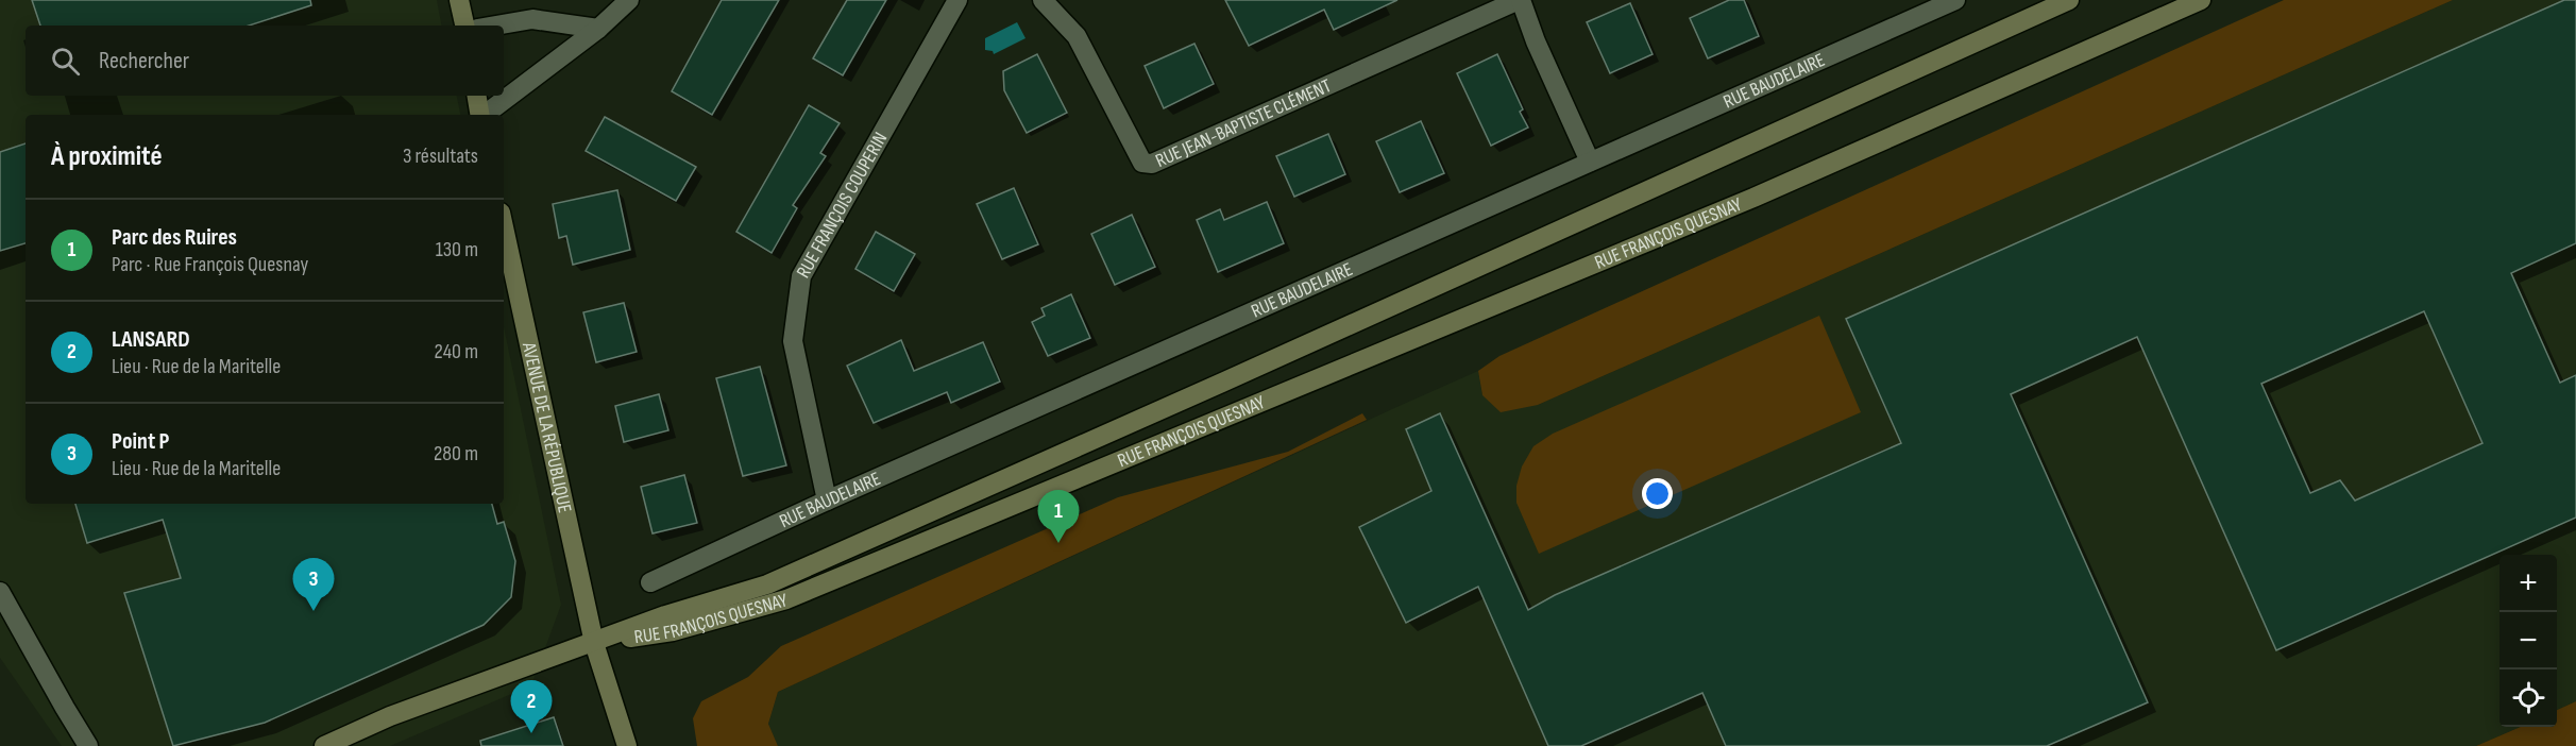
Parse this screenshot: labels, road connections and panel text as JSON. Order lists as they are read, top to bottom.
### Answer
{
  "streets": {
    "street": [
      "RUE BAUDELAIRE",
      "RUE JEAN-BAPTISTE CLÉMENT",
      "RUE FRANÇOIS COUPERIN",
      "RUE FRANÇOIS QUESNAY",
      "AVENUE DE LA RÉPUBLIQUE"
    ]
  },
  "crossings": [
    ["RUE BAUDELAIRE", "RUE JEAN-BAPTISTE CLÉMENT"],
    ["RUE BAUDELAIRE", "RUE FRANÇOIS COUPERIN"],
    ["RUE FRANÇOIS QUESNAY", "AVENUE DE LA RÉPUBLIQUE"]
  ],
  "page": {
    "search": "Rechercher",
    "heading": ["À proximité", "3 résultats"],
    "list": [
      {
        "mark": "1",
        "name": "Parc des Ruires",
        "note": "Parc · Rue François Quesnay",
        "value": "130 m"
      },
      {
        "mark": "2",
        "name": "LANSARD",
        "note": "Lieu · Rue de la Maritelle",
        "value": "240 m"
      },
      {
        "mark": "3",
        "name": "Point P",
        "note": "Lieu · Rue de la Maritelle",
        "value": "280 m"
      }
    ],
    "pins": ["1", "3", "2"],
    "map_buttons": ["+", "−"]
  }
}
